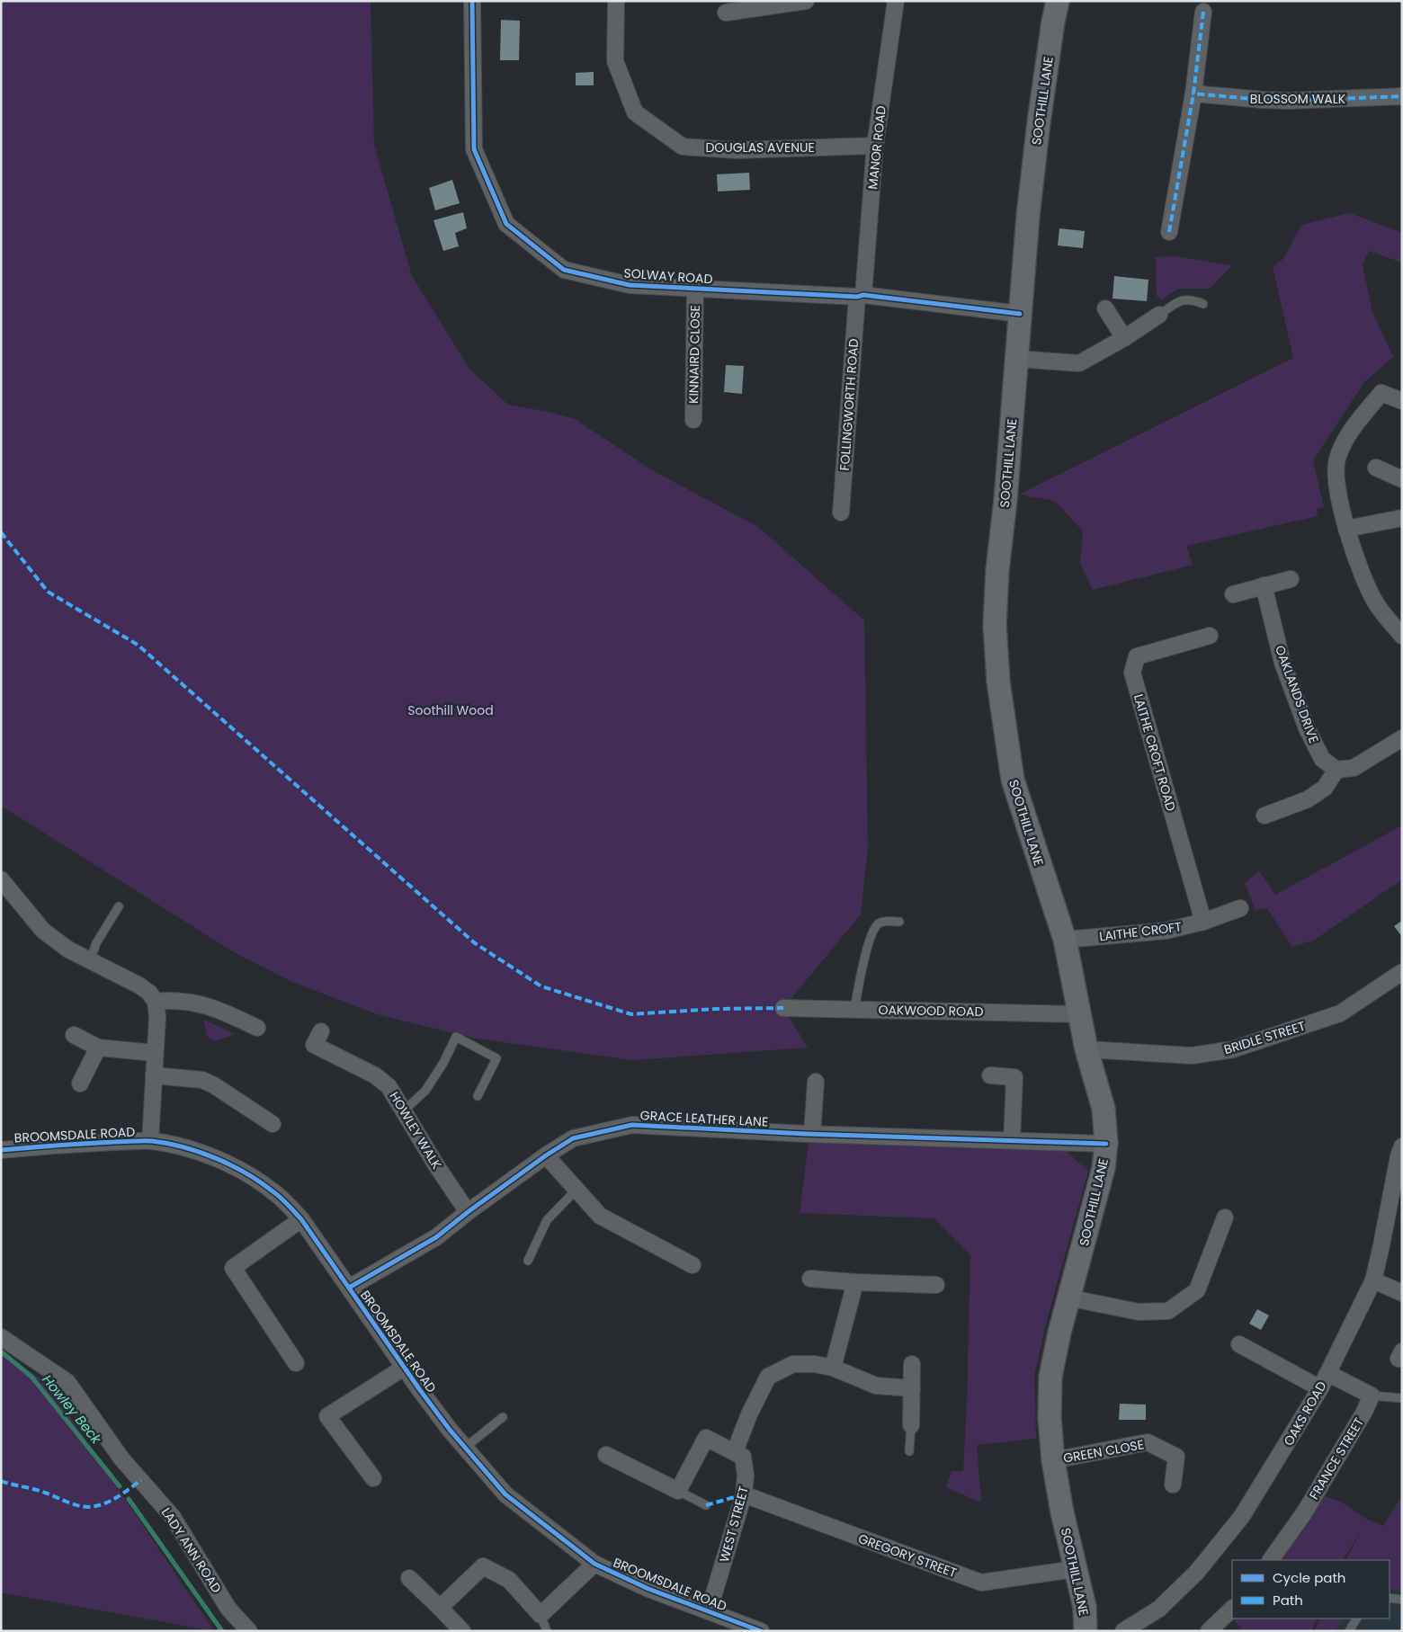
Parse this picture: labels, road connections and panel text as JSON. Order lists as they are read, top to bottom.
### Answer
{
  "streets": {
    "main road": ["SOOTHILL LANE"],
    "street": [
      "BLOSSOM WALK",
      "DOUGLAS AVENUE",
      "MANOR ROAD",
      "SOLWAY ROAD",
      "KINNAIRD CLOSE",
      "FOLLINGWORTH ROAD",
      "OAKLANDS DRIVE",
      "LAITHE CROFT ROAD",
      "LAITHE CROFT",
      "OAKWOOD ROAD",
      "BRIDLE STREET",
      "GRACE LEATHER LANE",
      "HOWLEY WALK",
      "BROOMSDALE ROAD",
      "OAKS ROAD",
      "GREEN CLOSE",
      "FRANCE STREET",
      "WEST STREET",
      "LADY ANN ROAD",
      "GREGORY STREET"
    ]
  },
  "crossings": [
    ["SOOTHILL LANE", "SOLWAY ROAD"],
    ["SOOTHILL LANE", "LAITHE CROFT"],
    ["SOOTHILL LANE", "OAKWOOD ROAD"],
    ["SOOTHILL LANE", "BRIDLE STREET"],
    ["SOOTHILL LANE", "GRACE LEATHER LANE"],
    ["SOOTHILL LANE", "GREEN CLOSE"],
    ["SOOTHILL LANE", "GREGORY STREET"],
    ["DOUGLAS AVENUE", "MANOR ROAD"],
    ["MANOR ROAD", "SOLWAY ROAD"],
    ["MANOR ROAD", "FOLLINGWORTH ROAD"],
    ["SOLWAY ROAD", "KINNAIRD CLOSE"],
    ["SOLWAY ROAD", "FOLLINGWORTH ROAD"],
    ["LAITHE CROFT ROAD", "LAITHE CROFT"],
    ["GRACE LEATHER LANE", "HOWLEY WALK"],
    ["GRACE LEATHER LANE", "BROOMSDALE ROAD"],
    ["BROOMSDALE ROAD", "WEST STREET"],
    ["WEST STREET", "GREGORY STREET"]
  ],
  "water": ["Howley Beck"],
  "parks": ["Soothill Wood"],
  "legend": ["Cycle path", "Path"]
}
